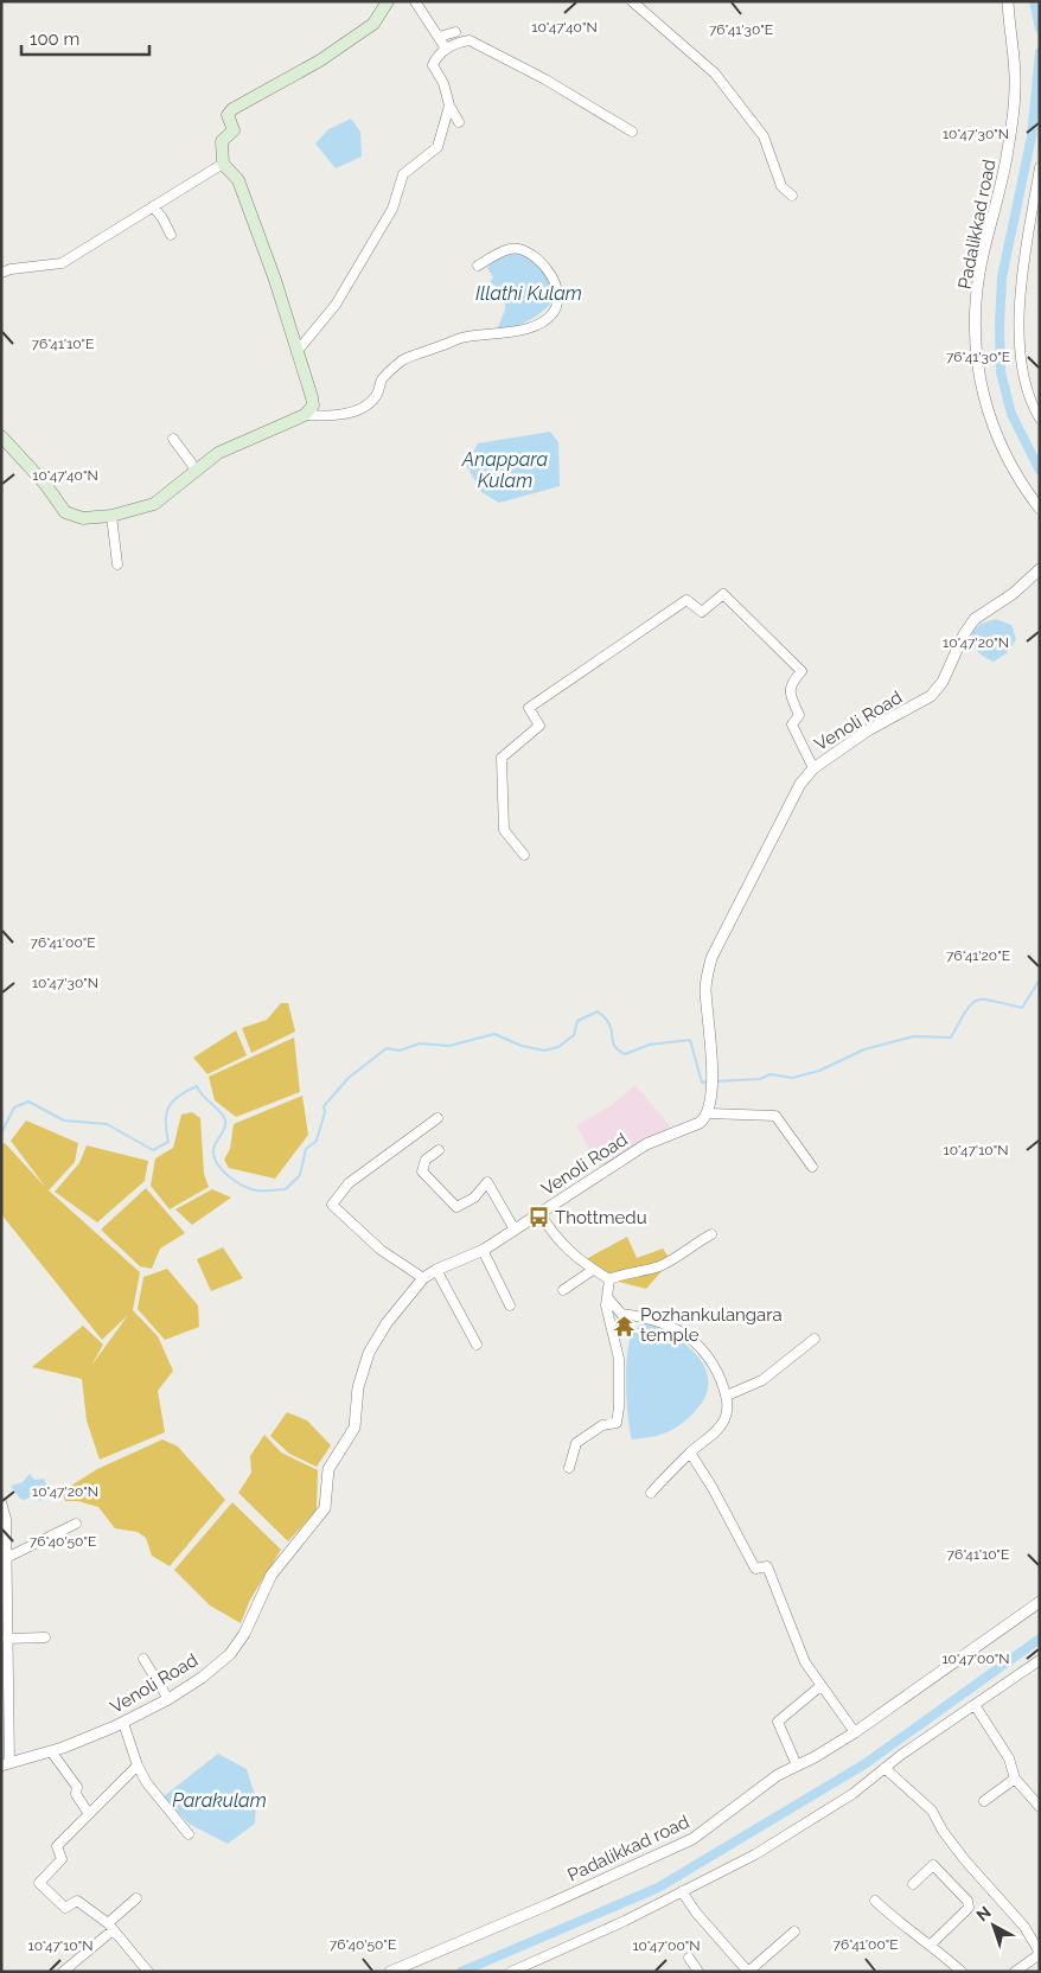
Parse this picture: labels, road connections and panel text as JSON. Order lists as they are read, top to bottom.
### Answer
{
  "streets": {
    "street": ["Padalikkad road", "Venoli Road"]
  },
  "water": ["Illathi Kulam", "Anappara Kulam", "Parakulam"],
  "places": {
    "bus stop": ["Thottmedu"],
    "temple": ["Pozhankulangara temple"]
  },
  "scale_bar": "100 m",
  "north": "top left",
  "coordinates": [
    "10°47'40\"N",
    "76°41'30\"E",
    "10°47'30\"N",
    "76°41'10\"E",
    "10°47'20\"N",
    "76°41'00\"E",
    "76°41'20\"E",
    "10°47'10\"N",
    "76°40'50\"E",
    "10°47'00\"N"
  ]
}
